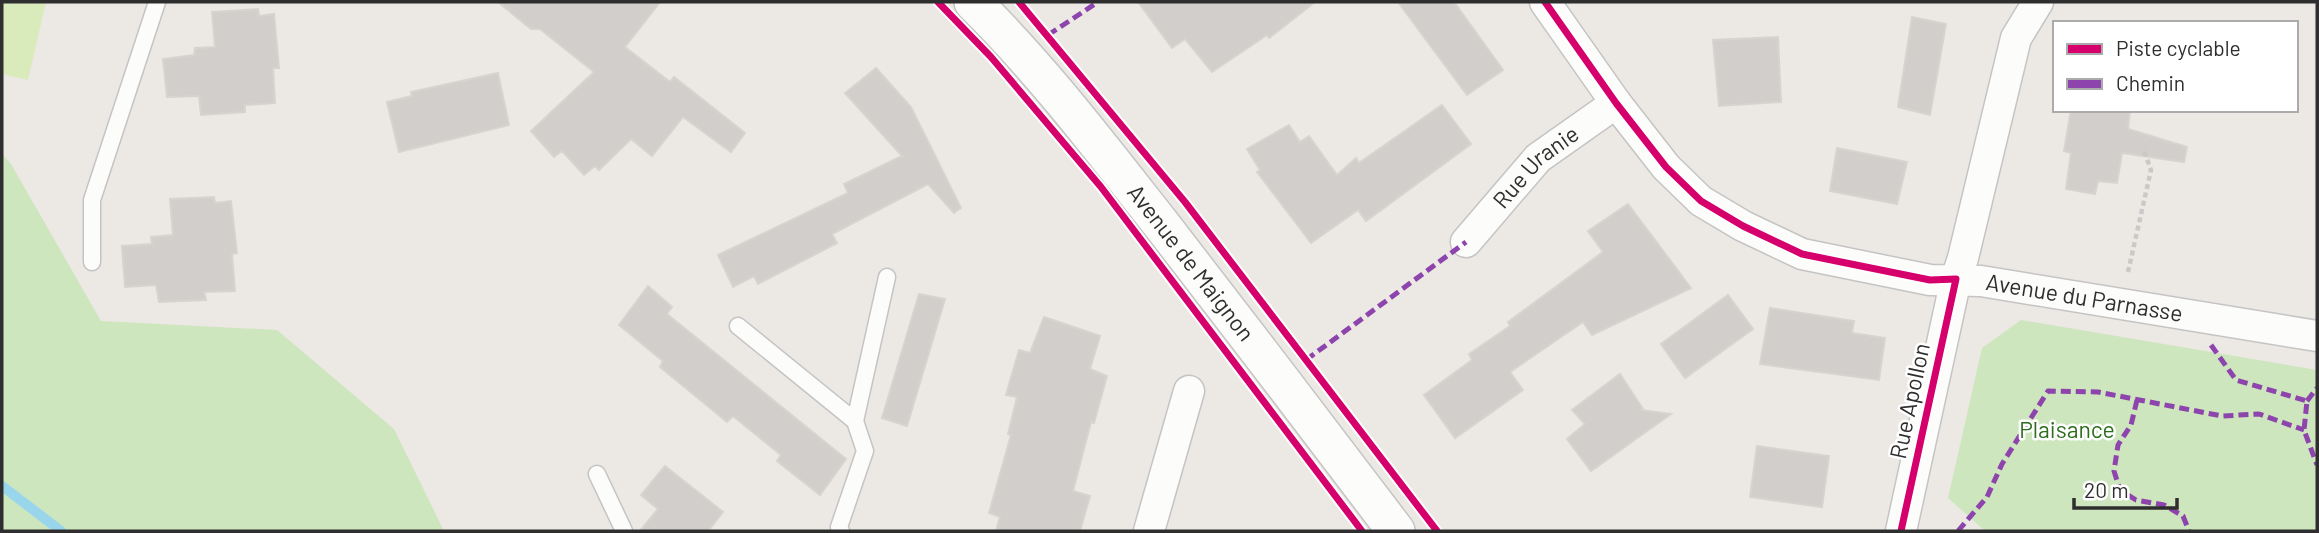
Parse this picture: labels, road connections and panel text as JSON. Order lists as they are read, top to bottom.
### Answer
{
  "streets": {
    "street": [
      "Rue Uranie",
      "Avenue de Maignon",
      "Avenue du Parnasse",
      "Rue Apollon"
    ]
  },
  "crossings": [
    ["Rue Uranie", "Avenue du Parnasse"],
    ["Avenue du Parnasse", "Rue Apollon"]
  ],
  "parks": ["Plaisance"],
  "legend": ["Piste cyclable", "Chemin"],
  "scale_bar": "20 m"
}
